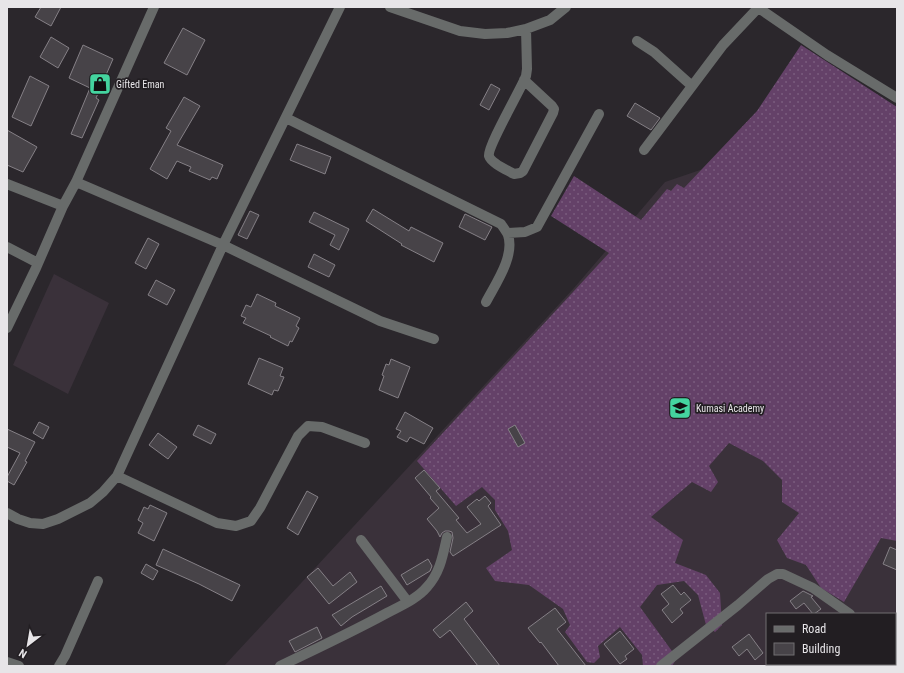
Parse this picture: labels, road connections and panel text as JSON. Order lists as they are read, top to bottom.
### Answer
{
  "places": {
    "shop": ["Gifted Eman"],
    "school or university": ["Kumasi Academy"]
  },
  "legend": ["Road", "Building"],
  "north": "bottom left"
}
